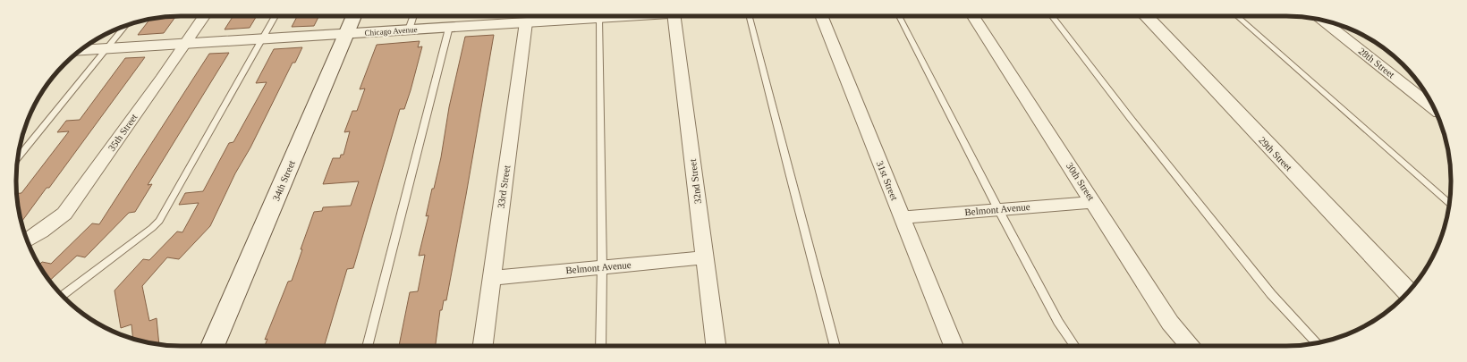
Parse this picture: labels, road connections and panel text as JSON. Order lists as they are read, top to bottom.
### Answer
{
  "streets": {
    "street": [
      "Chicago Avenue",
      "28th Street",
      "35th Street",
      "29th Street",
      "34th Street",
      "31st Street",
      "32nd Street",
      "30th Street",
      "33rd Street",
      "Belmont Avenue"
    ]
  },
  "crossings": [
    ["Chicago Avenue", "35th Street"],
    ["Chicago Avenue", "34th Street"],
    ["Chicago Avenue", "33rd Street"],
    ["31st Street", "Belmont Avenue"],
    ["32nd Street", "Belmont Avenue"],
    ["30th Street", "Belmont Avenue"],
    ["33rd Street", "Belmont Avenue"]
  ]
}
